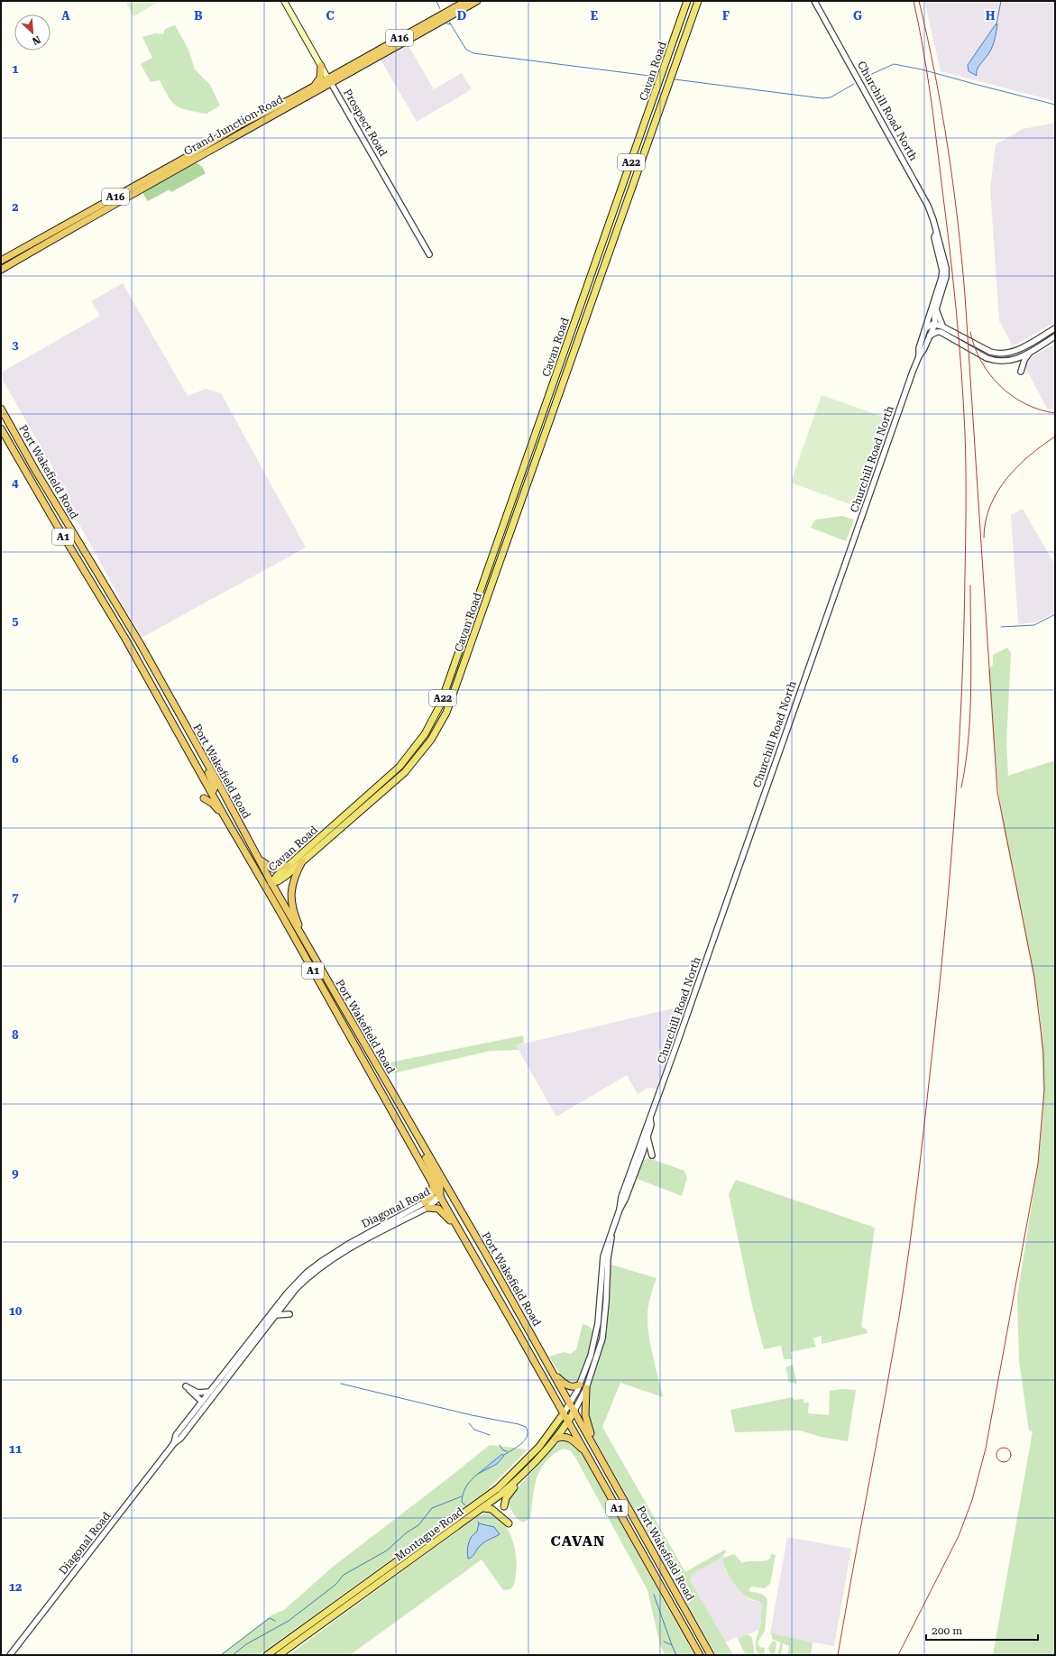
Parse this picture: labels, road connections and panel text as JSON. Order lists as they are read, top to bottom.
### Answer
{
  "streets": {
    "highway": [
      "A16",
      "Grand Junction Road",
      "Port Wakefield Road",
      "A1"
    ],
    "main road": [
      "Cavan Road",
      "Prospect Road",
      "A22",
      "Montague Road"
    ],
    "street": ["Churchill Road North", "Diagonal Road"]
  },
  "crossings": [
    ["Cavan Road", "Port Wakefield Road"],
    ["Churchill Road North", "Port Wakefield Road"],
    ["Churchill Road North", "Montague Road"],
    ["Prospect Road", "Grand Junction Road"],
    ["Port Wakefield Road", "Diagonal Road"],
    ["Port Wakefield Road", "Montague Road"]
  ],
  "districts": ["CAVAN"],
  "scale_bar": "200 m",
  "north": "bottom right",
  "grid": {
    "columns": [
      "A",
      "B",
      "C",
      "D",
      "E",
      "F",
      "G",
      "H"
    ],
    "rows": [
      "1",
      "2",
      "3",
      "4",
      "5",
      "6",
      "7",
      "8",
      "9",
      "10",
      "11",
      "12"
    ]
  }
}
